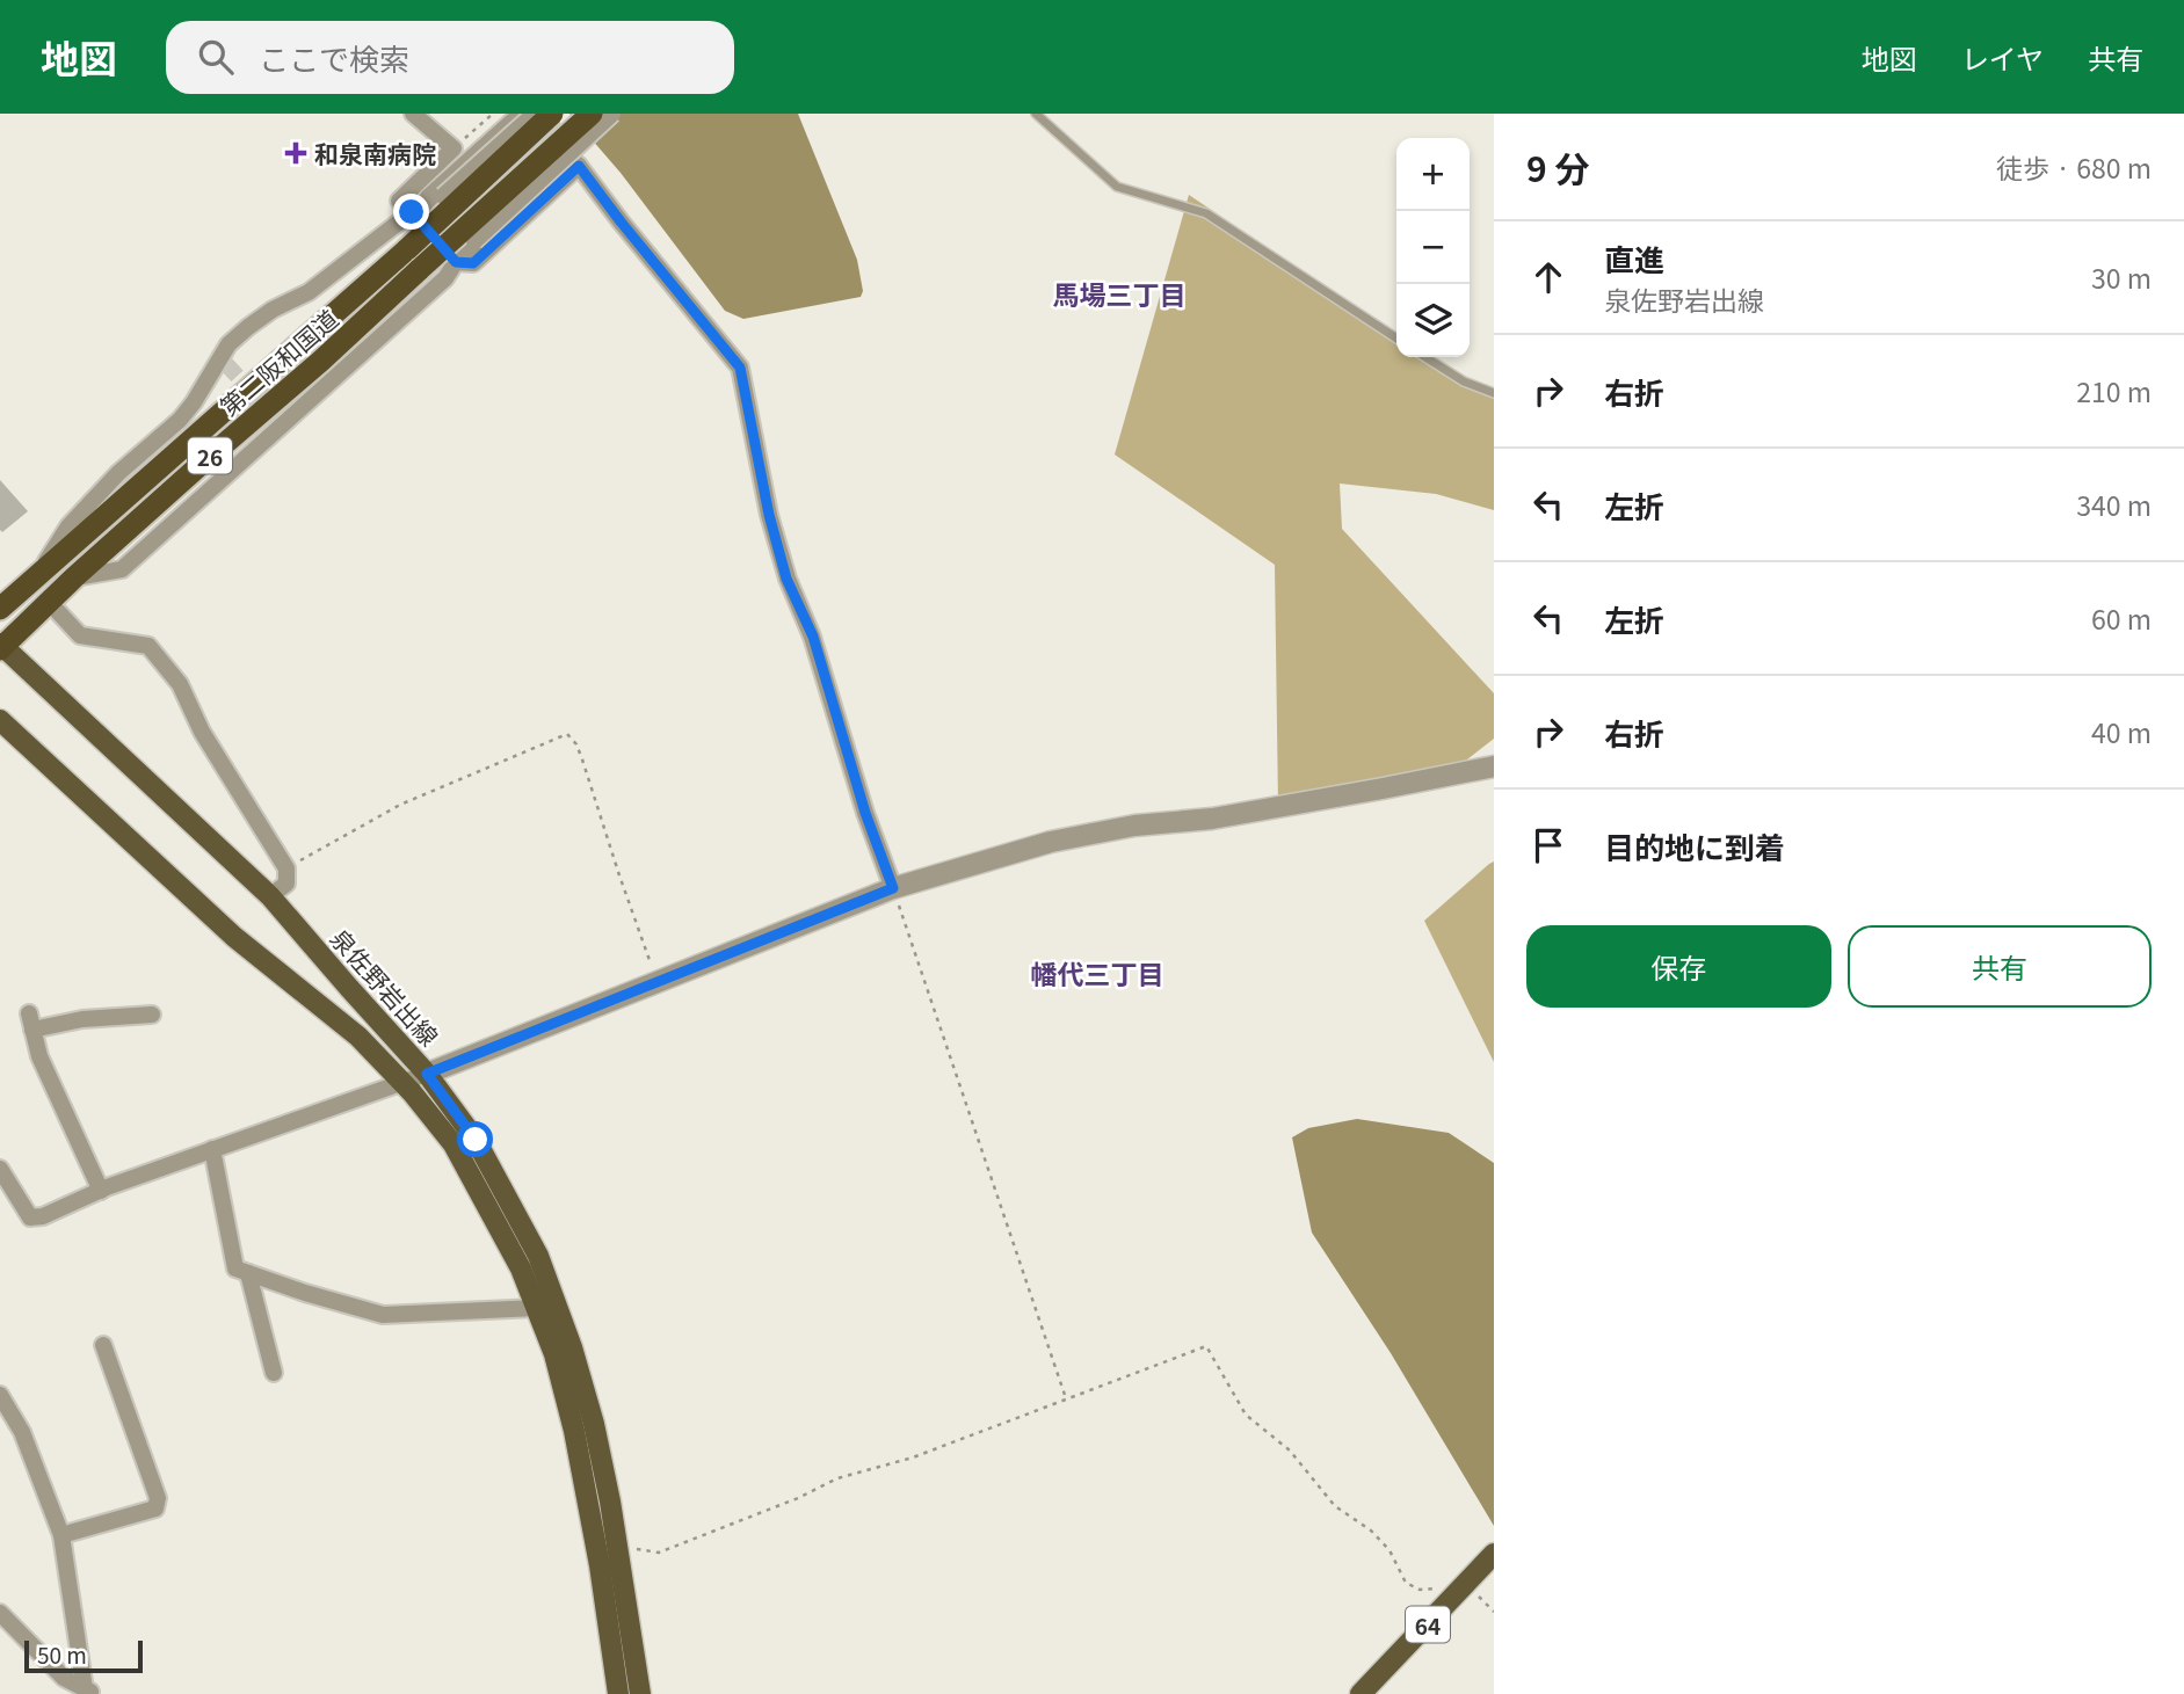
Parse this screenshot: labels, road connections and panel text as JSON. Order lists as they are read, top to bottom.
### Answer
{
  "streets": {
    "highway": ["第二阪和国道", "26"],
    "main road": ["泉佐野岩出線", "64"]
  },
  "crossings": [
    ["第二阪和国道", "泉佐野岩出線"]
  ],
  "districts": ["馬場三丁目", "幡代三丁目"],
  "places": {
    "health": ["和泉南病院"]
  },
  "scale_bar": "50 m",
  "page": {
    "header": "地図",
    "search": "ここで検索",
    "nav": ["地図", "レイヤ", "共有"],
    "heading": ["9 分", "徒歩 · 680 m"],
    "map_buttons": ["+", "−"],
    "list": [
      ["直進", "泉佐野岩出線", "30 m"],
      ["右折", "210 m"],
      ["左折", "340 m"],
      ["左折", "60 m"],
      ["右折", "40 m"],
      "目的地に到着"
    ],
    "buttons": ["保存", "共有"],
    "scale": "50 m"
  }
}
